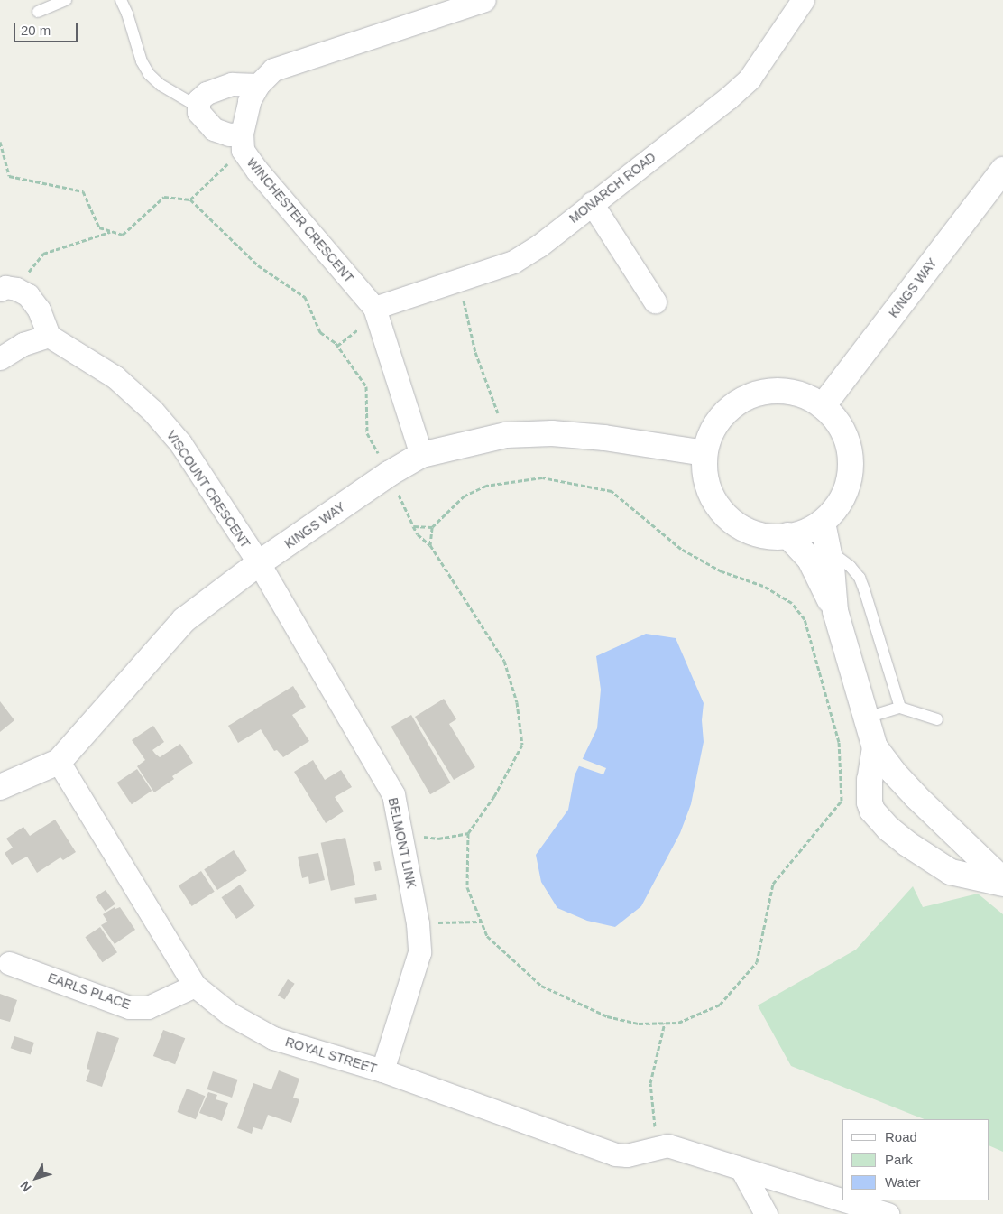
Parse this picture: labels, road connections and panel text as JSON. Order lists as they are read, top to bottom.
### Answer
{
  "streets": {
    "street": [
      "MONARCH ROAD",
      "WINCHESTER CRESCENT",
      "KINGS WAY",
      "VISCOUNT CRESCENT",
      "BELMONT LINK",
      "EARLS PLACE",
      "ROYAL STREET"
    ]
  },
  "crossings": [
    ["MONARCH ROAD", "WINCHESTER CRESCENT"],
    ["WINCHESTER CRESCENT", "KINGS WAY"],
    ["KINGS WAY", "VISCOUNT CRESCENT"],
    ["KINGS WAY", "BELMONT LINK"],
    ["KINGS WAY", "ROYAL STREET"],
    ["VISCOUNT CRESCENT", "BELMONT LINK"],
    ["BELMONT LINK", "ROYAL STREET"],
    ["EARLS PLACE", "ROYAL STREET"]
  ],
  "legend": ["Road", "Park", "Water"],
  "scale_bar": "20 m",
  "north": "bottom left"
}
